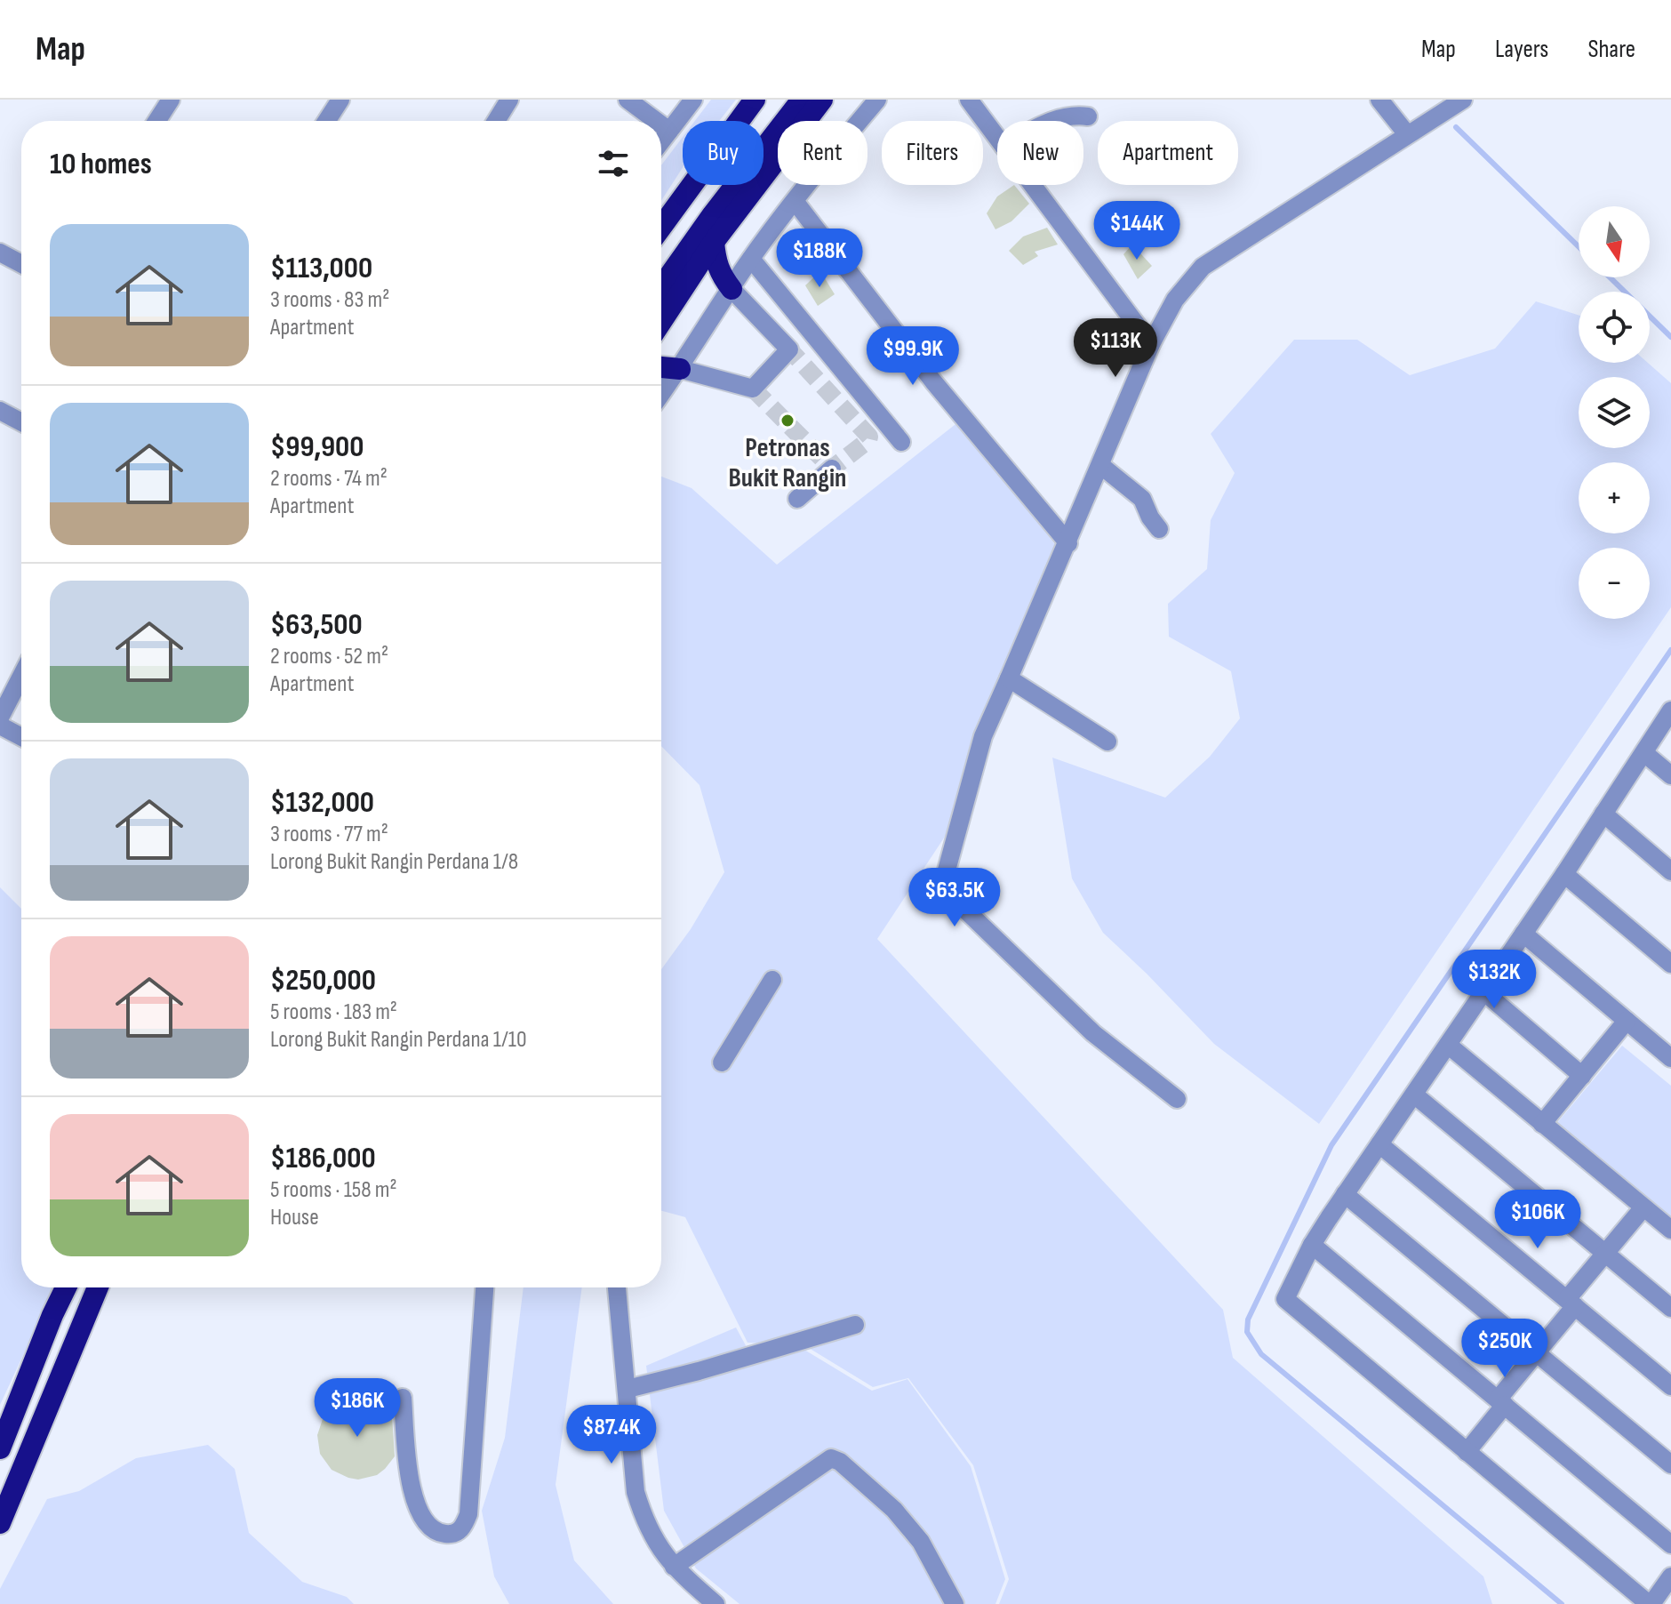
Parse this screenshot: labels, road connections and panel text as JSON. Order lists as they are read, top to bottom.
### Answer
{
  "places": ["Petronas Bukit Rangin"],
  "north": "bottom",
  "page": {
    "header": "Map",
    "nav": ["Map", "Layers", "Share"],
    "chip": [
      "Buy",
      "Rent",
      "Filters",
      "New",
      "Apartment"
    ],
    "heading": "10 homes",
    "price": [
      "$144K",
      "$188K",
      "$113K",
      "$99.9K",
      "$63.5K",
      "$132K",
      "$106K",
      "$250K",
      "$186K",
      "$87.4K"
    ],
    "map_buttons": ["+", "−"],
    "list": [
      {
        "name": "$113,000",
        "note": "3 rooms · 83 m² · Apartment"
      },
      {
        "name": "$99,900",
        "note": "2 rooms · 74 m² · Apartment"
      },
      {
        "name": "$63,500",
        "note": "2 rooms · 52 m² · Apartment"
      },
      {
        "name": "$132,000",
        "note": "3 rooms · 77 m² · Lorong Bukit Rangin Perdana 1/8"
      },
      {
        "name": "$250,000",
        "note": "5 rooms · 183 m² · Lorong Bukit Rangin Perdana 1/10"
      },
      {
        "name": "$186,000",
        "note": "5 rooms · 158 m² · House"
      }
    ]
  }
}
